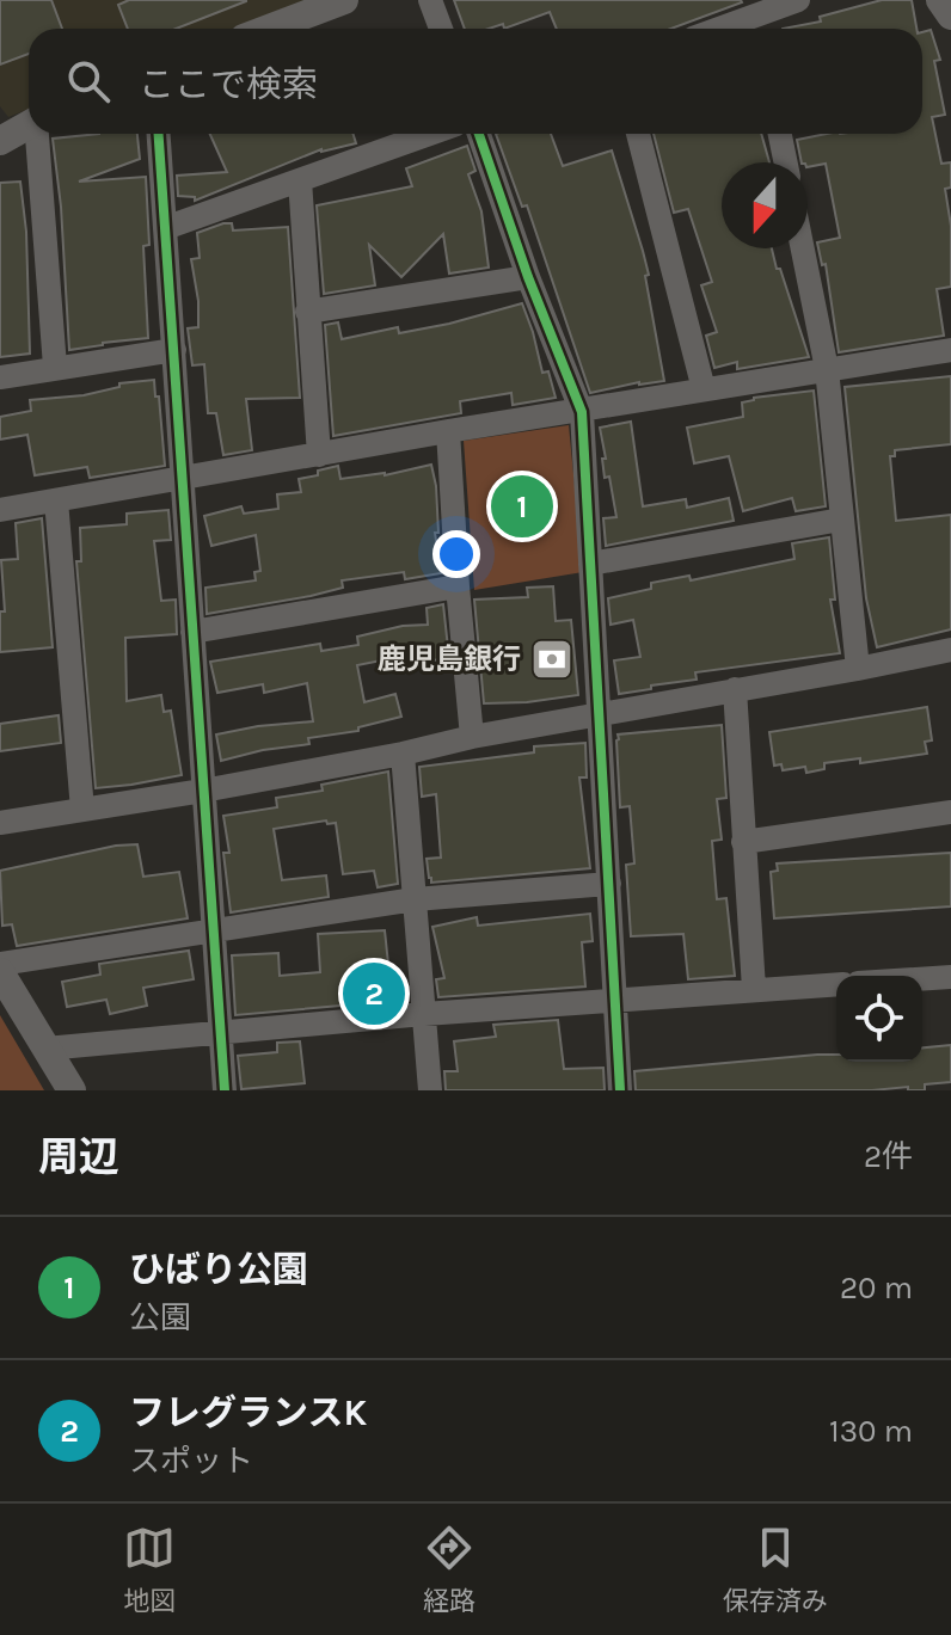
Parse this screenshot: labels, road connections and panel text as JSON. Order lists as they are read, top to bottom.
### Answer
{
  "places": {
    "bank": ["鹿児島銀行"]
  },
  "north": "bottom",
  "page": {
    "search": "ここで検索",
    "pins": ["1", "2"],
    "heading": ["周辺", "2件"],
    "list": [
      {
        "mark": "1",
        "name": "ひばり公園",
        "note": "公園",
        "value": "20 m"
      },
      {
        "mark": "2",
        "name": "フレグランスK",
        "note": "スポット",
        "value": "130 m"
      }
    ],
    "nav": ["地図", "経路", "保存済み"]
  }
}
